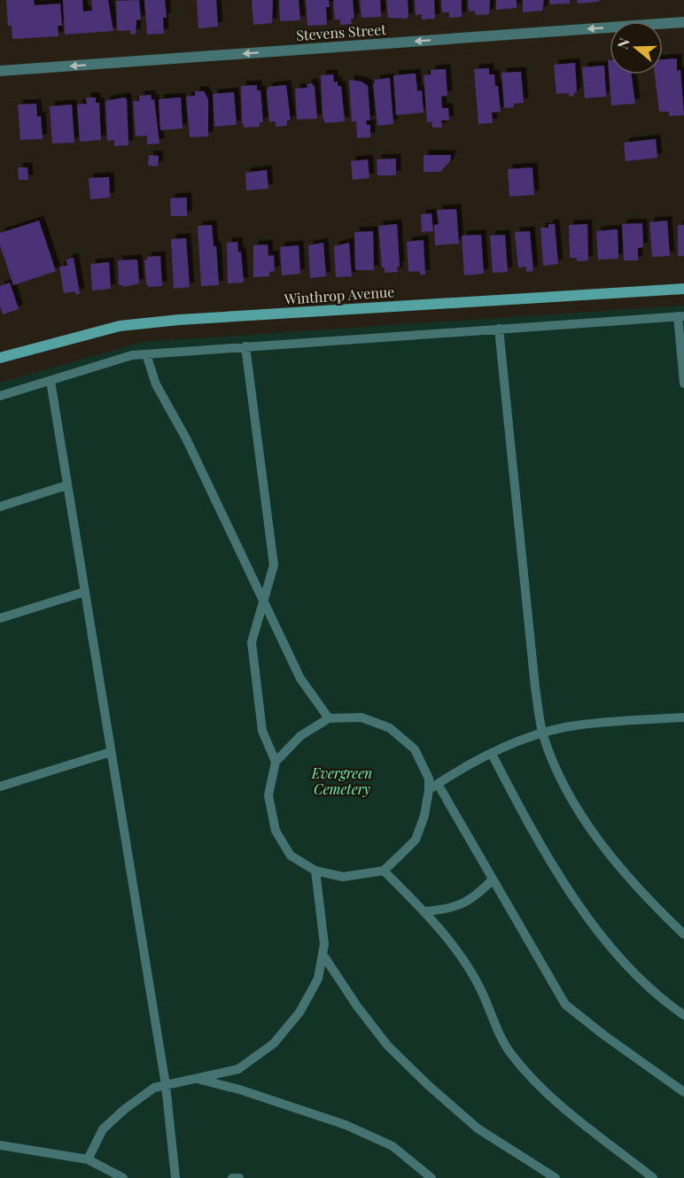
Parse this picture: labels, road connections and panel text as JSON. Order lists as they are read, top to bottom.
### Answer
{
  "streets": {
    "main road": ["Winthrop Avenue"],
    "street": ["Stevens Street"]
  },
  "one_way": ["Stevens Street"],
  "parks": ["Evergreen Cemetery"],
  "north": "left"
}
